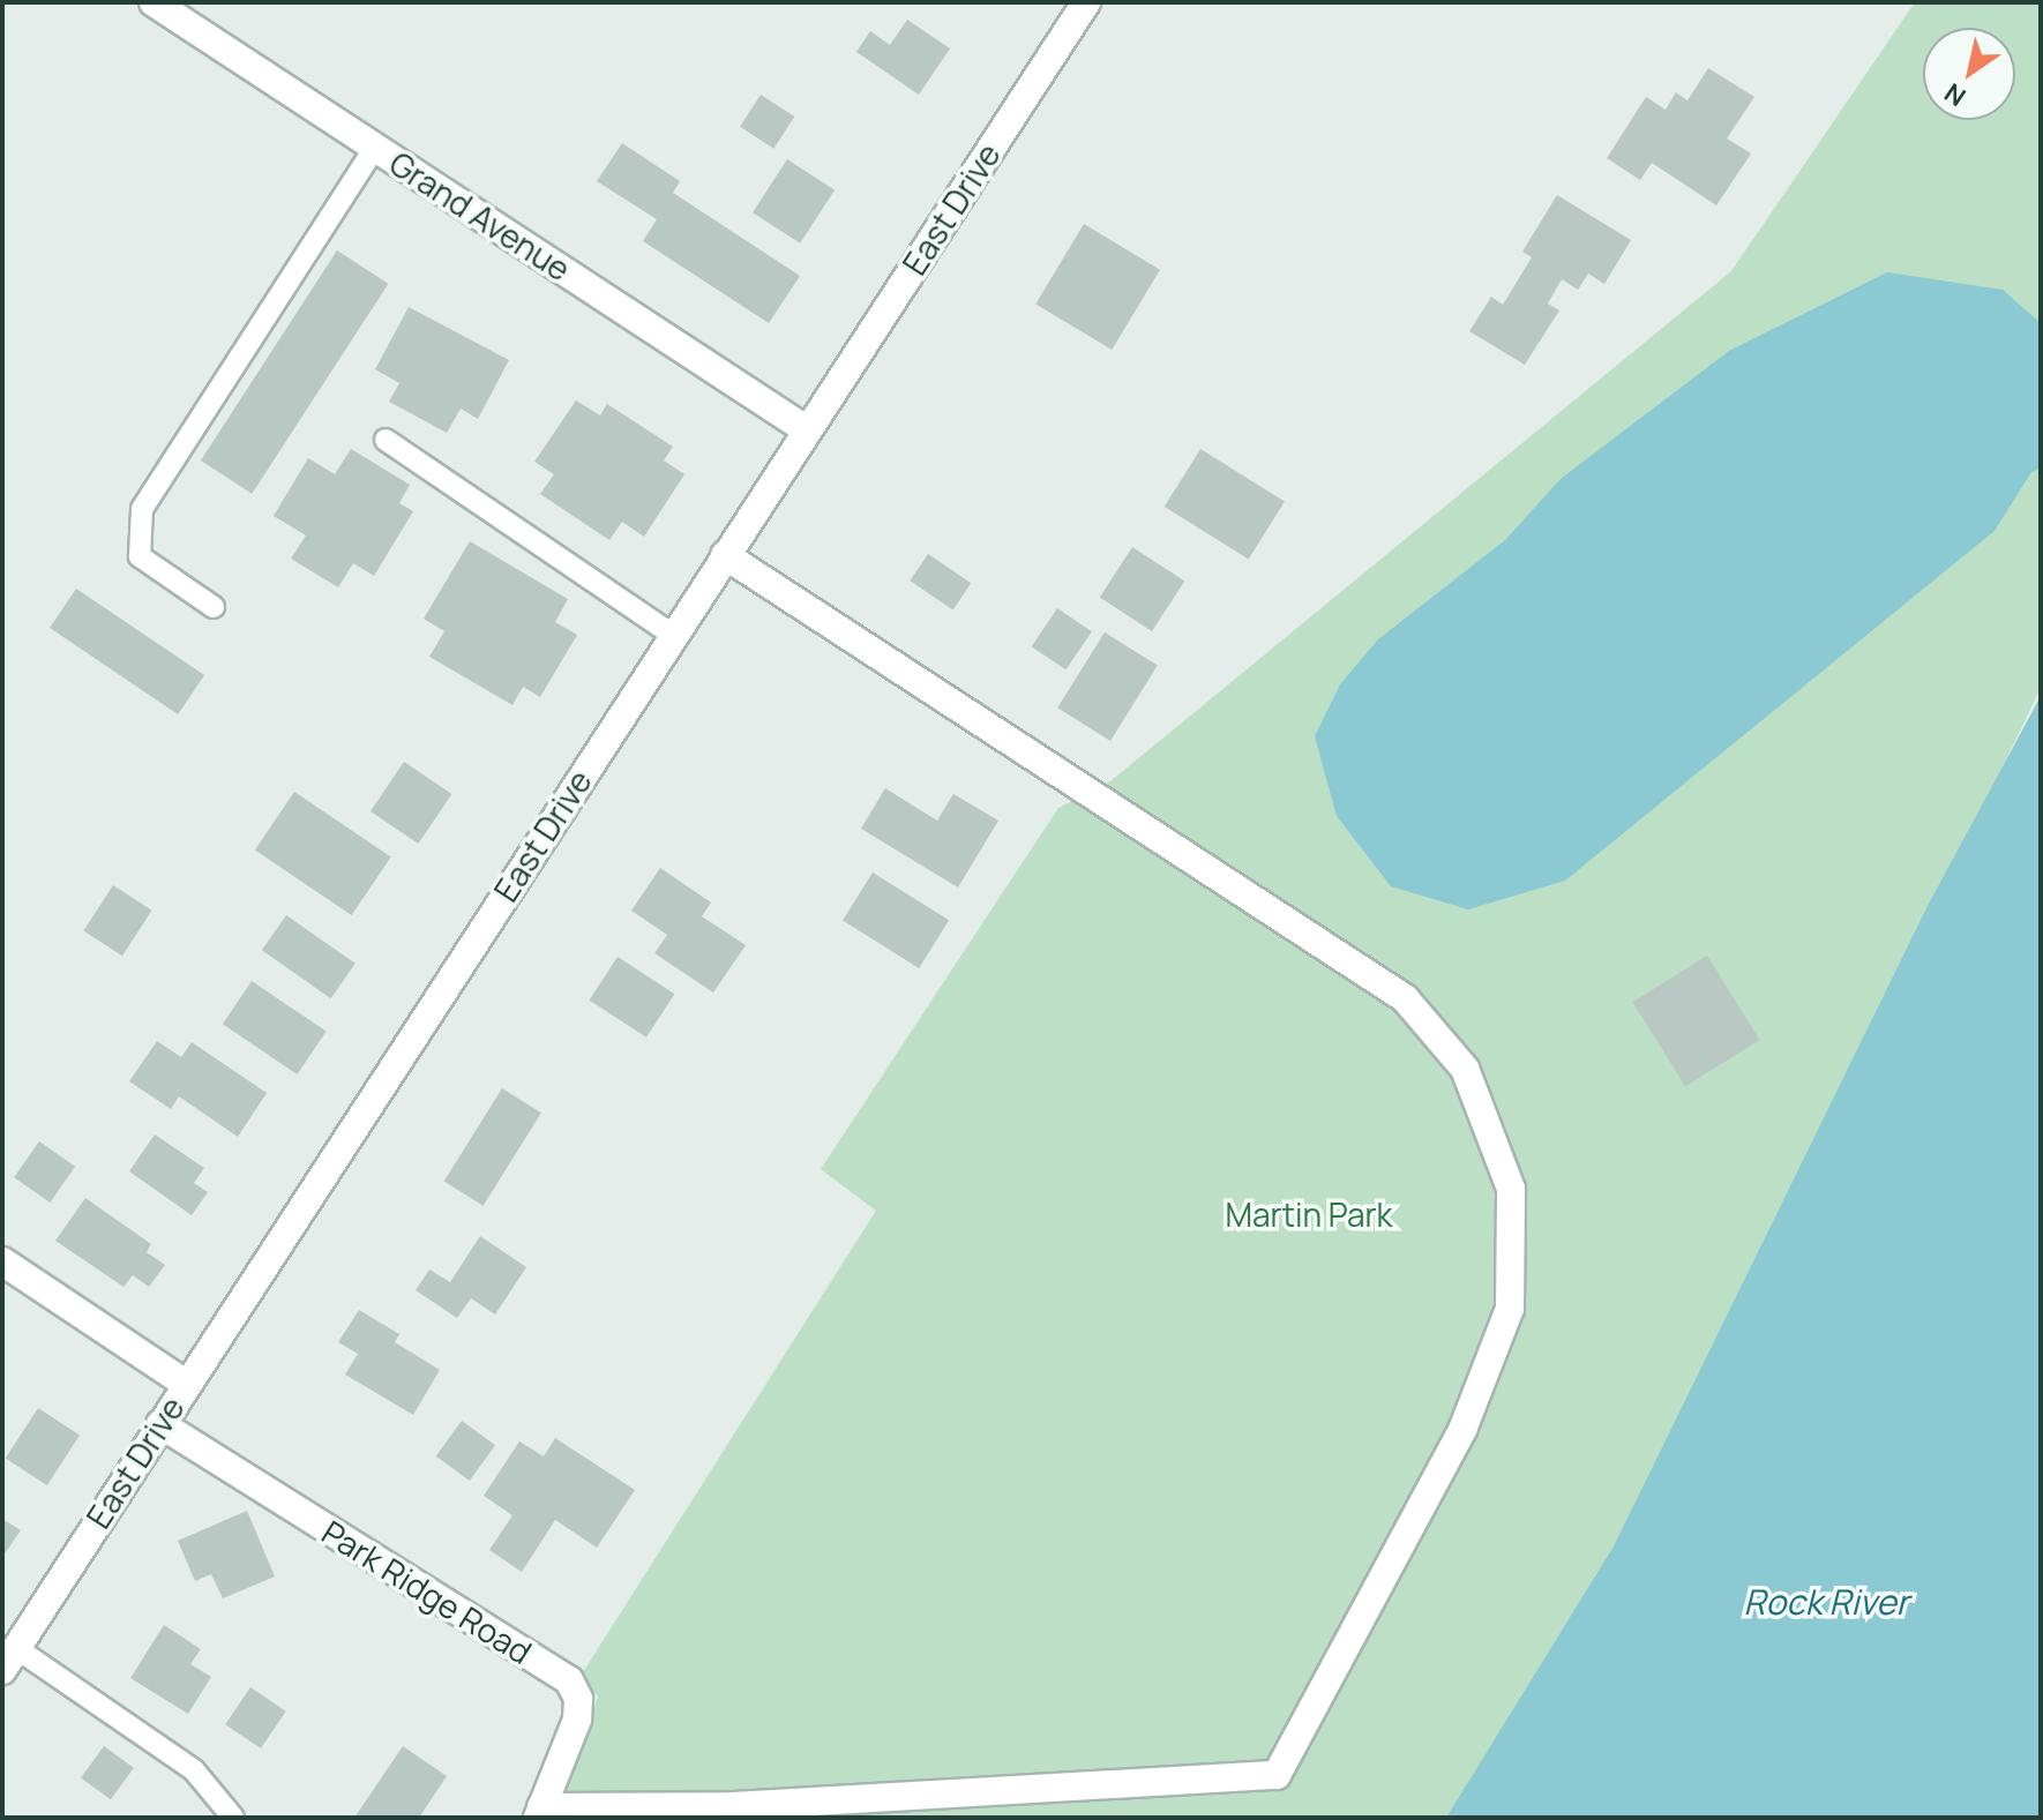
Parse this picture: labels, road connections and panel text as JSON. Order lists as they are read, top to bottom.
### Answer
{
  "streets": {
    "street": ["East Drive", "Grand Avenue", "Park Ridge Road"]
  },
  "crossings": [
    ["East Drive", "Grand Avenue"],
    ["East Drive", "Park Ridge Road"]
  ],
  "water": ["Rock River"],
  "parks": ["Martin Park"],
  "north": "bottom left"
}
